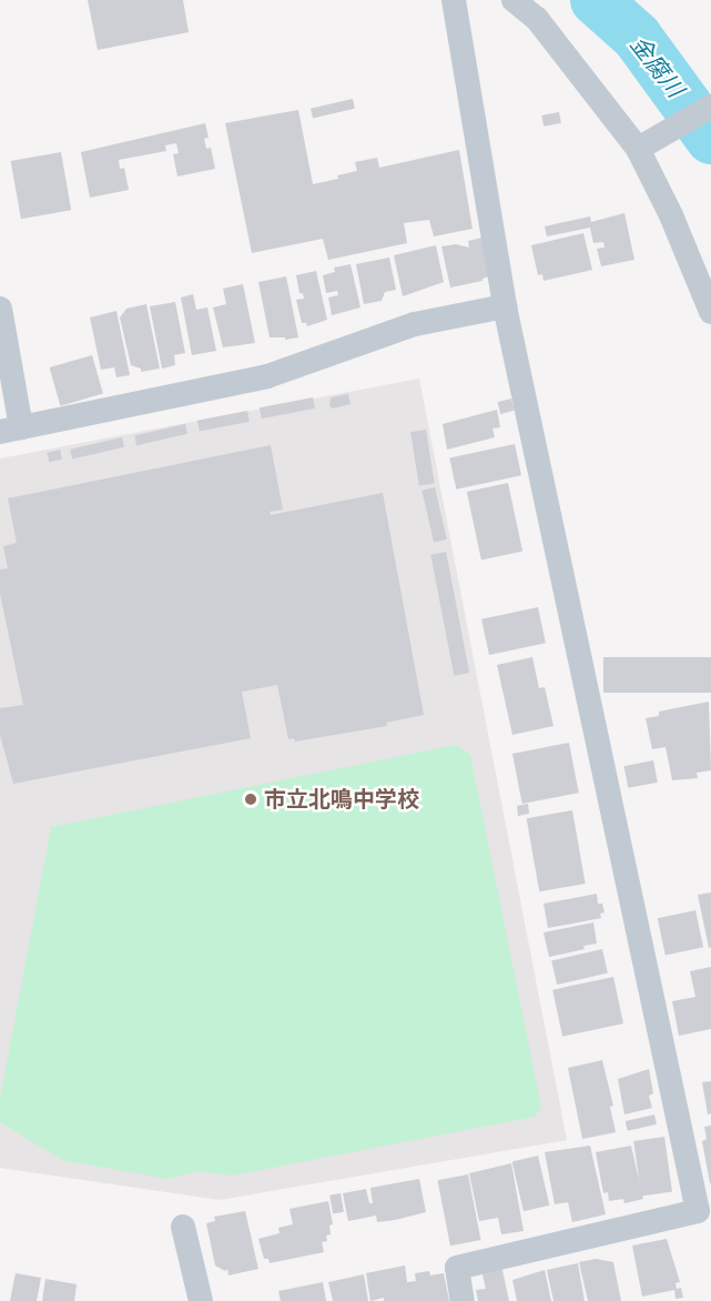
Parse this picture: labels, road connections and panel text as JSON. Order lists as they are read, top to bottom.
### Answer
{
  "water": ["金腐川"],
  "places": ["市立北鳴中学校"]
}
